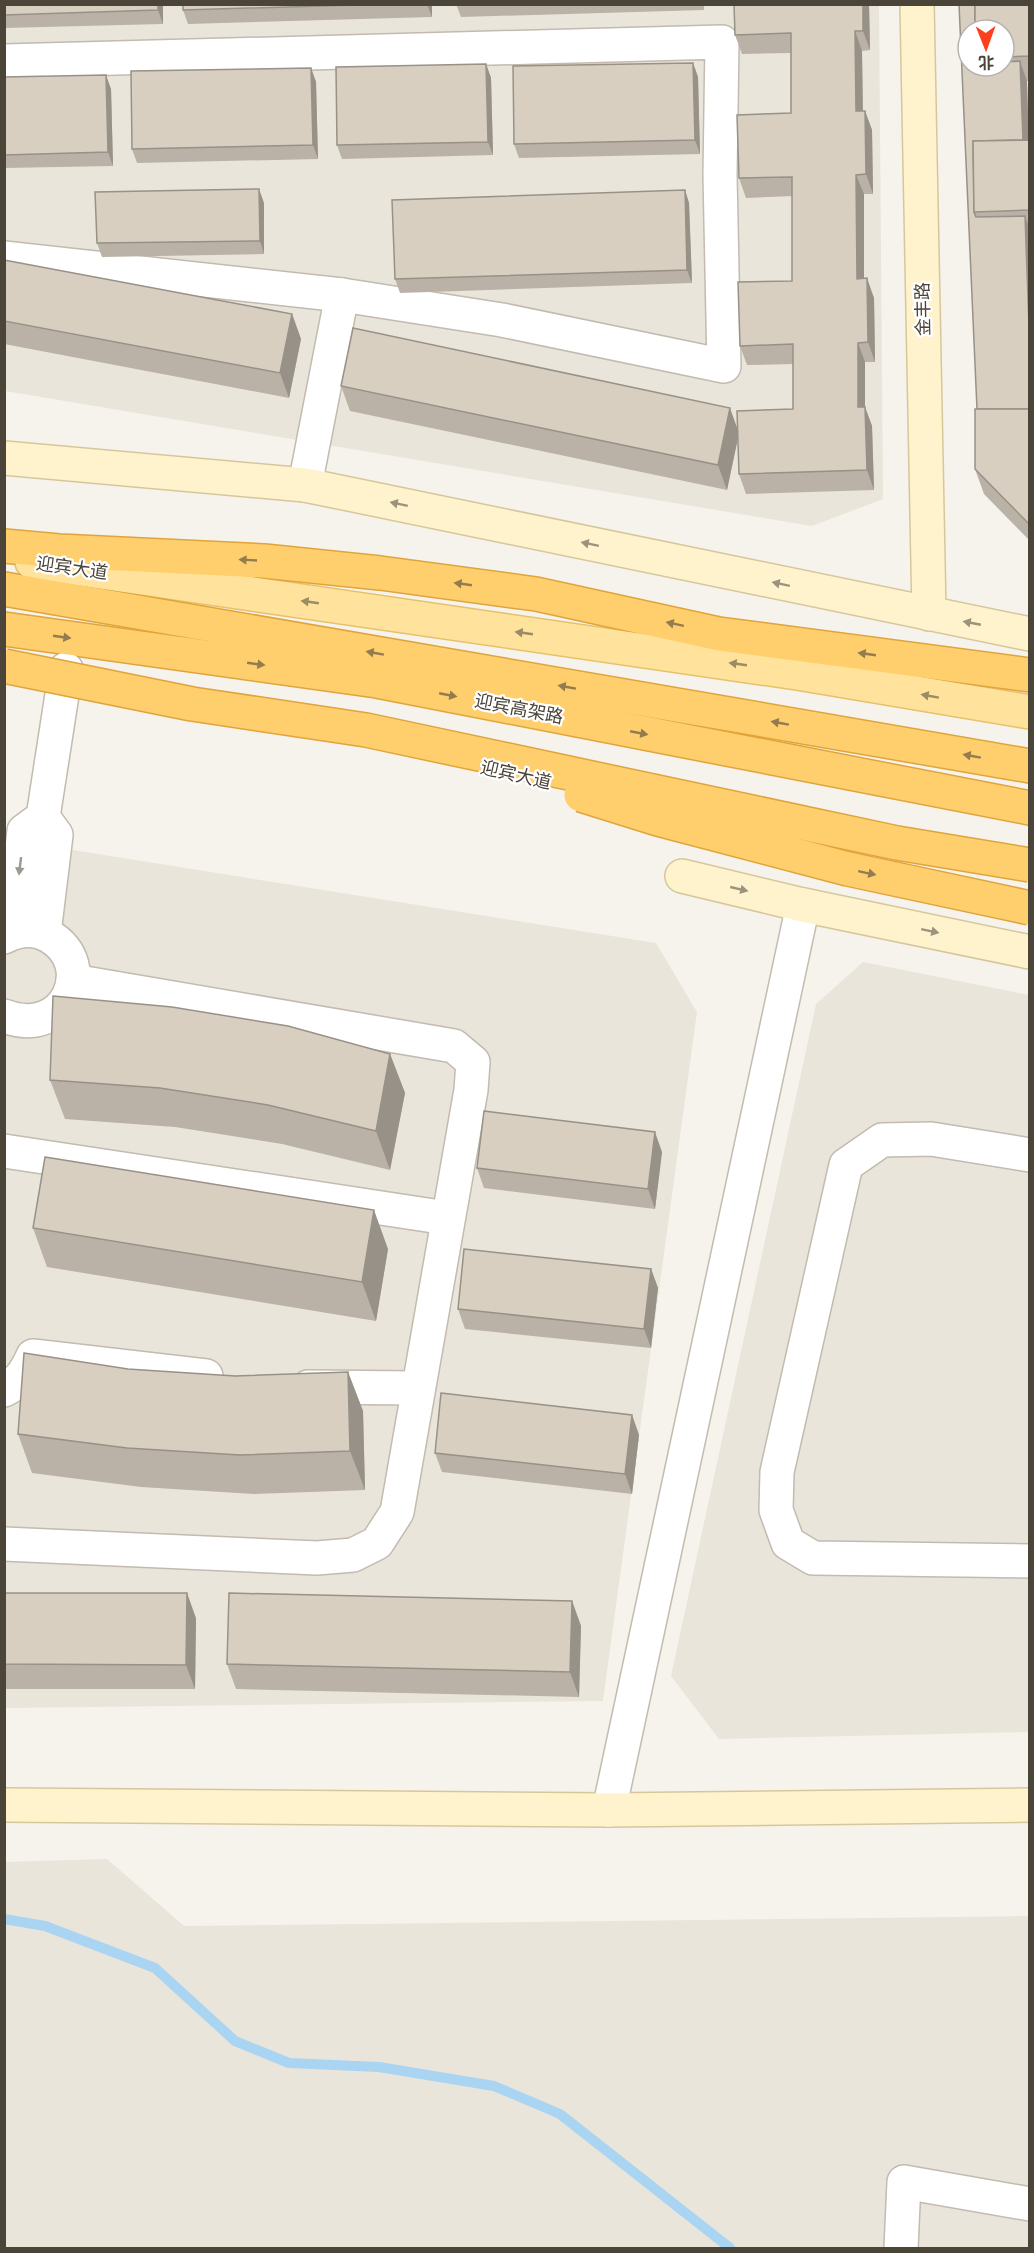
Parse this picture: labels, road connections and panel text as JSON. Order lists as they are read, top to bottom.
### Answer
{
  "streets": {
    "highway": ["迎宾高架路"],
    "main road": ["迎宾大道"],
    "street": ["金丰路"]
  },
  "north": "bottom"
}
